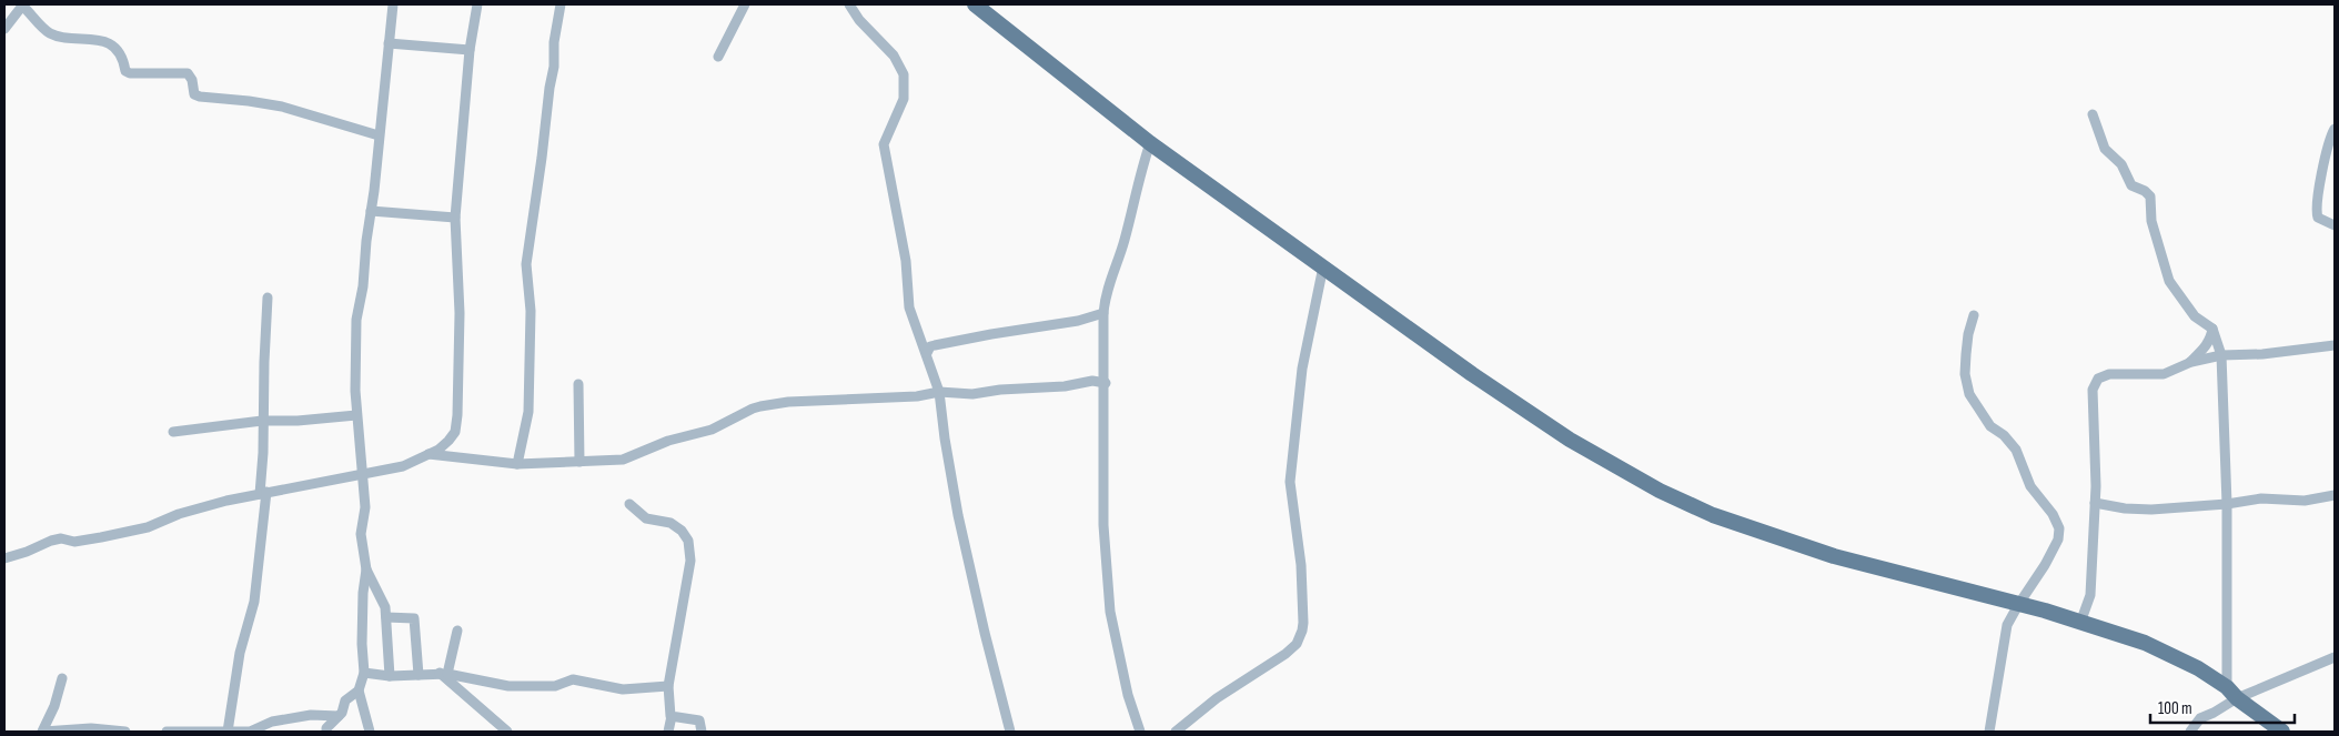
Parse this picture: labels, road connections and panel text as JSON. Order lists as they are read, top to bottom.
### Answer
{
  "scale_bar": "100 m"
}
